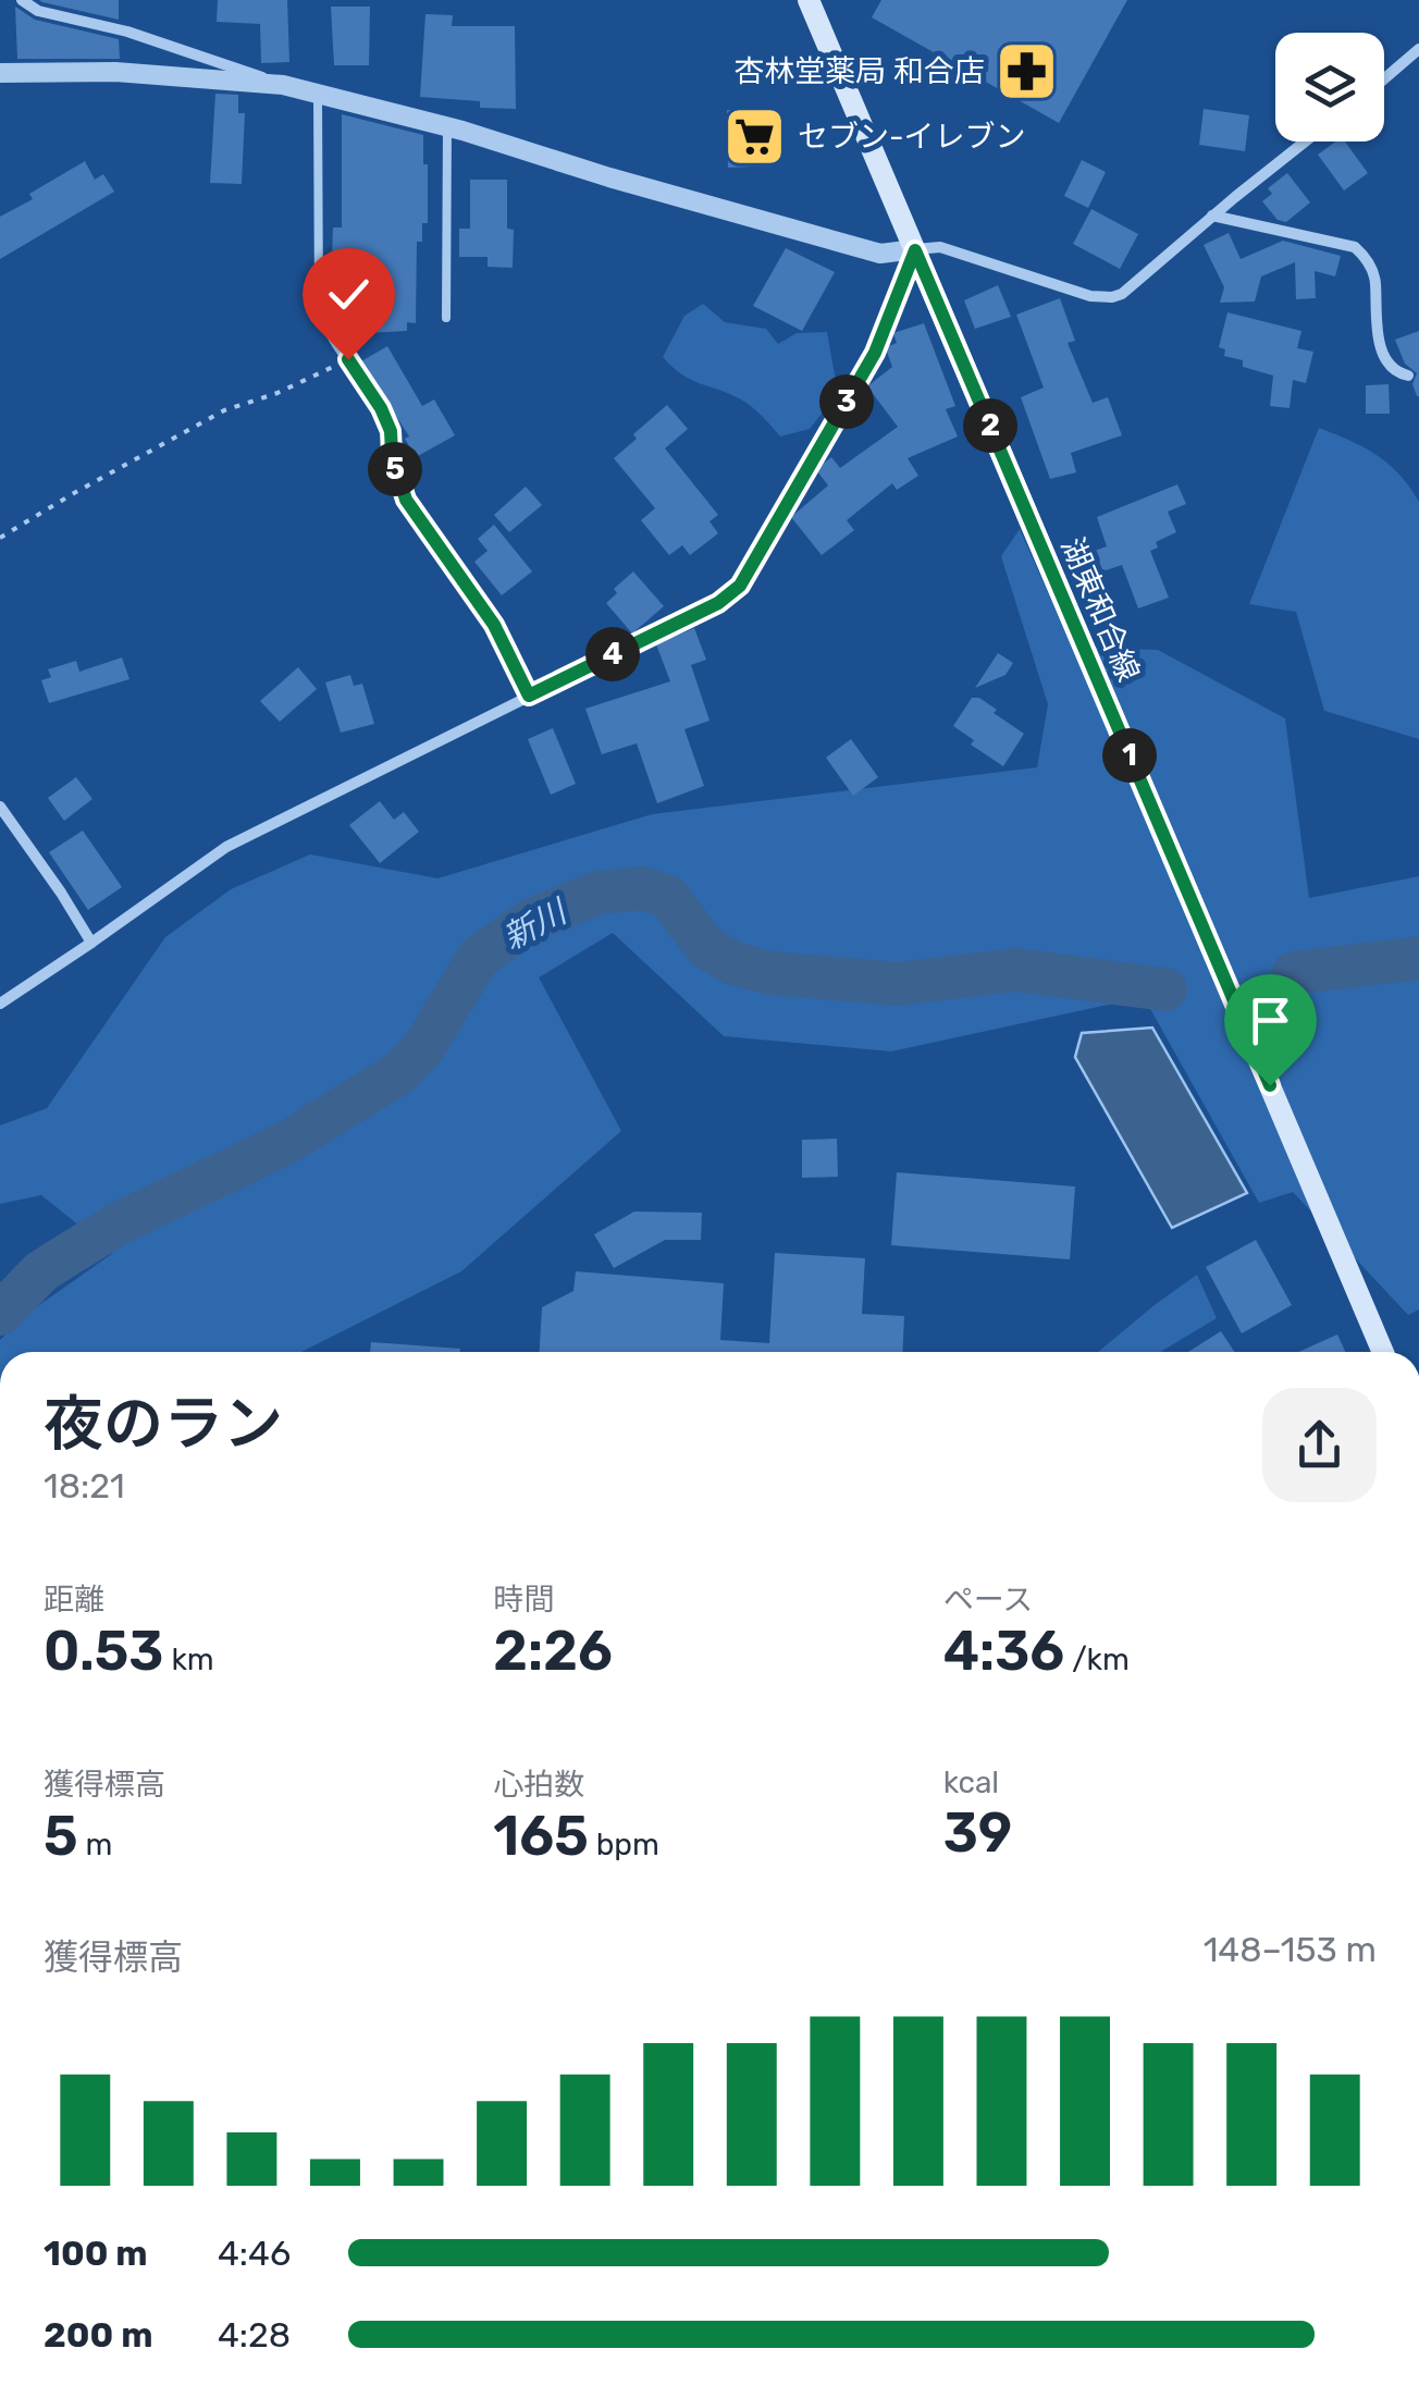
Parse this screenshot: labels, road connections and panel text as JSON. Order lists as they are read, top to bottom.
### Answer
{
  "streets": {
    "main road": ["湖東和合線"]
  },
  "water": ["新川"],
  "places": {
    "pharmacy": ["杏林堂薬局 和合店"],
    "supermarket": ["セブン-イレブン"]
  },
  "page": {
    "pins": [
      "3",
      "2",
      "5",
      "4",
      "1"
    ],
    "heading": ["夜のラン", "18:21"],
    "stats": [
      ["距離", "0.53 km"],
      ["時間", "2:26"],
      ["ペース", "4:36 /km"],
      ["獲得標高", "5 m"],
      ["心拍数", "165 bpm"],
      ["kcal", "39"]
    ],
    "chart": ["獲得標高", "148–153 m"],
    "list": [
      {
        "name": "100 m",
        "note": "4:46"
      },
      {
        "name": "200 m",
        "note": "4:28"
      }
    ]
  }
}
